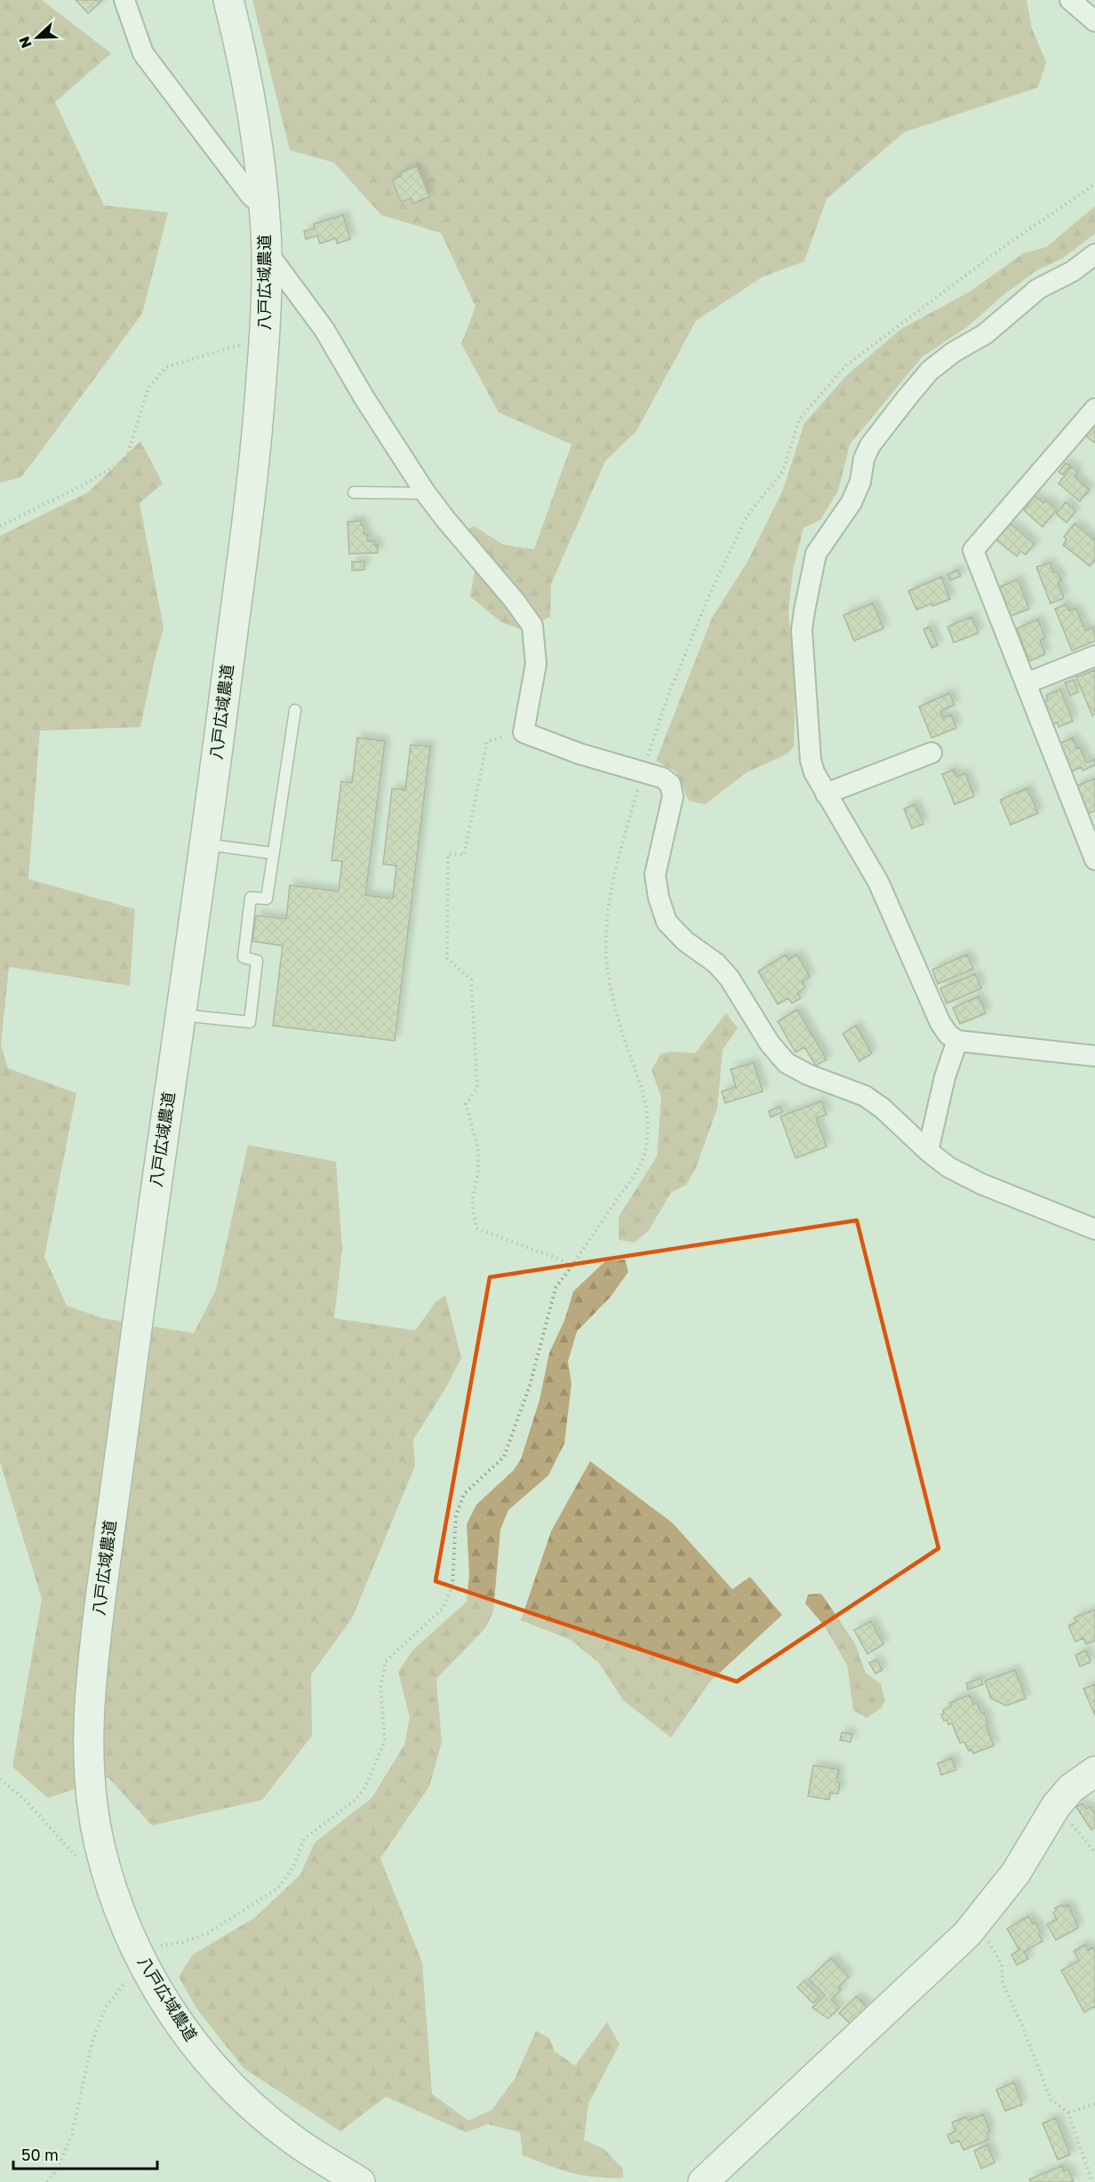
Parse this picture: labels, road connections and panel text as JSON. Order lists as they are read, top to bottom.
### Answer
{
  "streets": {
    "street": ["八戸広域農道"]
  },
  "scale_bar": "50 m",
  "north": "left"
}
